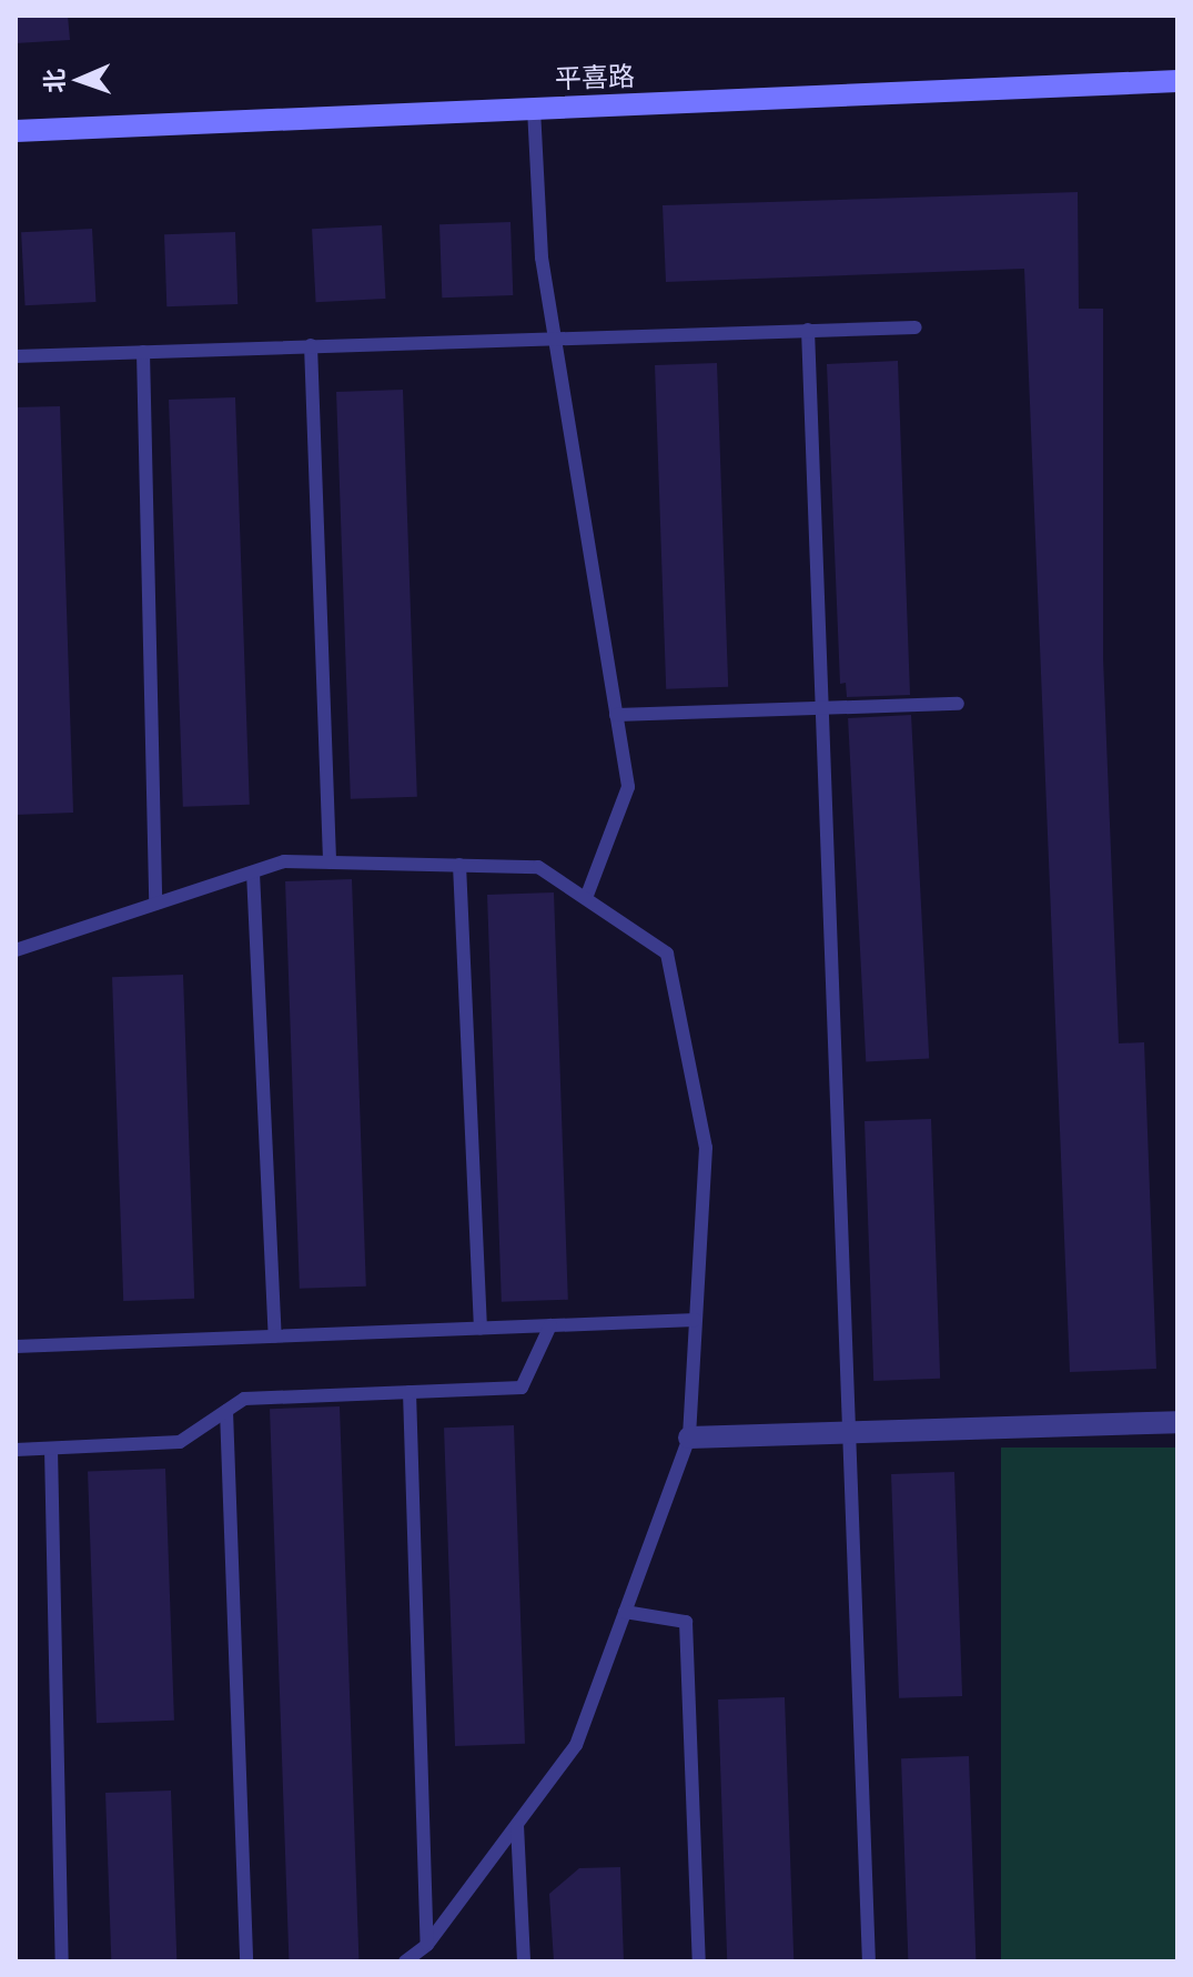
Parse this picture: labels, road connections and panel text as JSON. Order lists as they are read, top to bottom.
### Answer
{
  "streets": {
    "street": ["平喜路"]
  },
  "north": "left"
}
